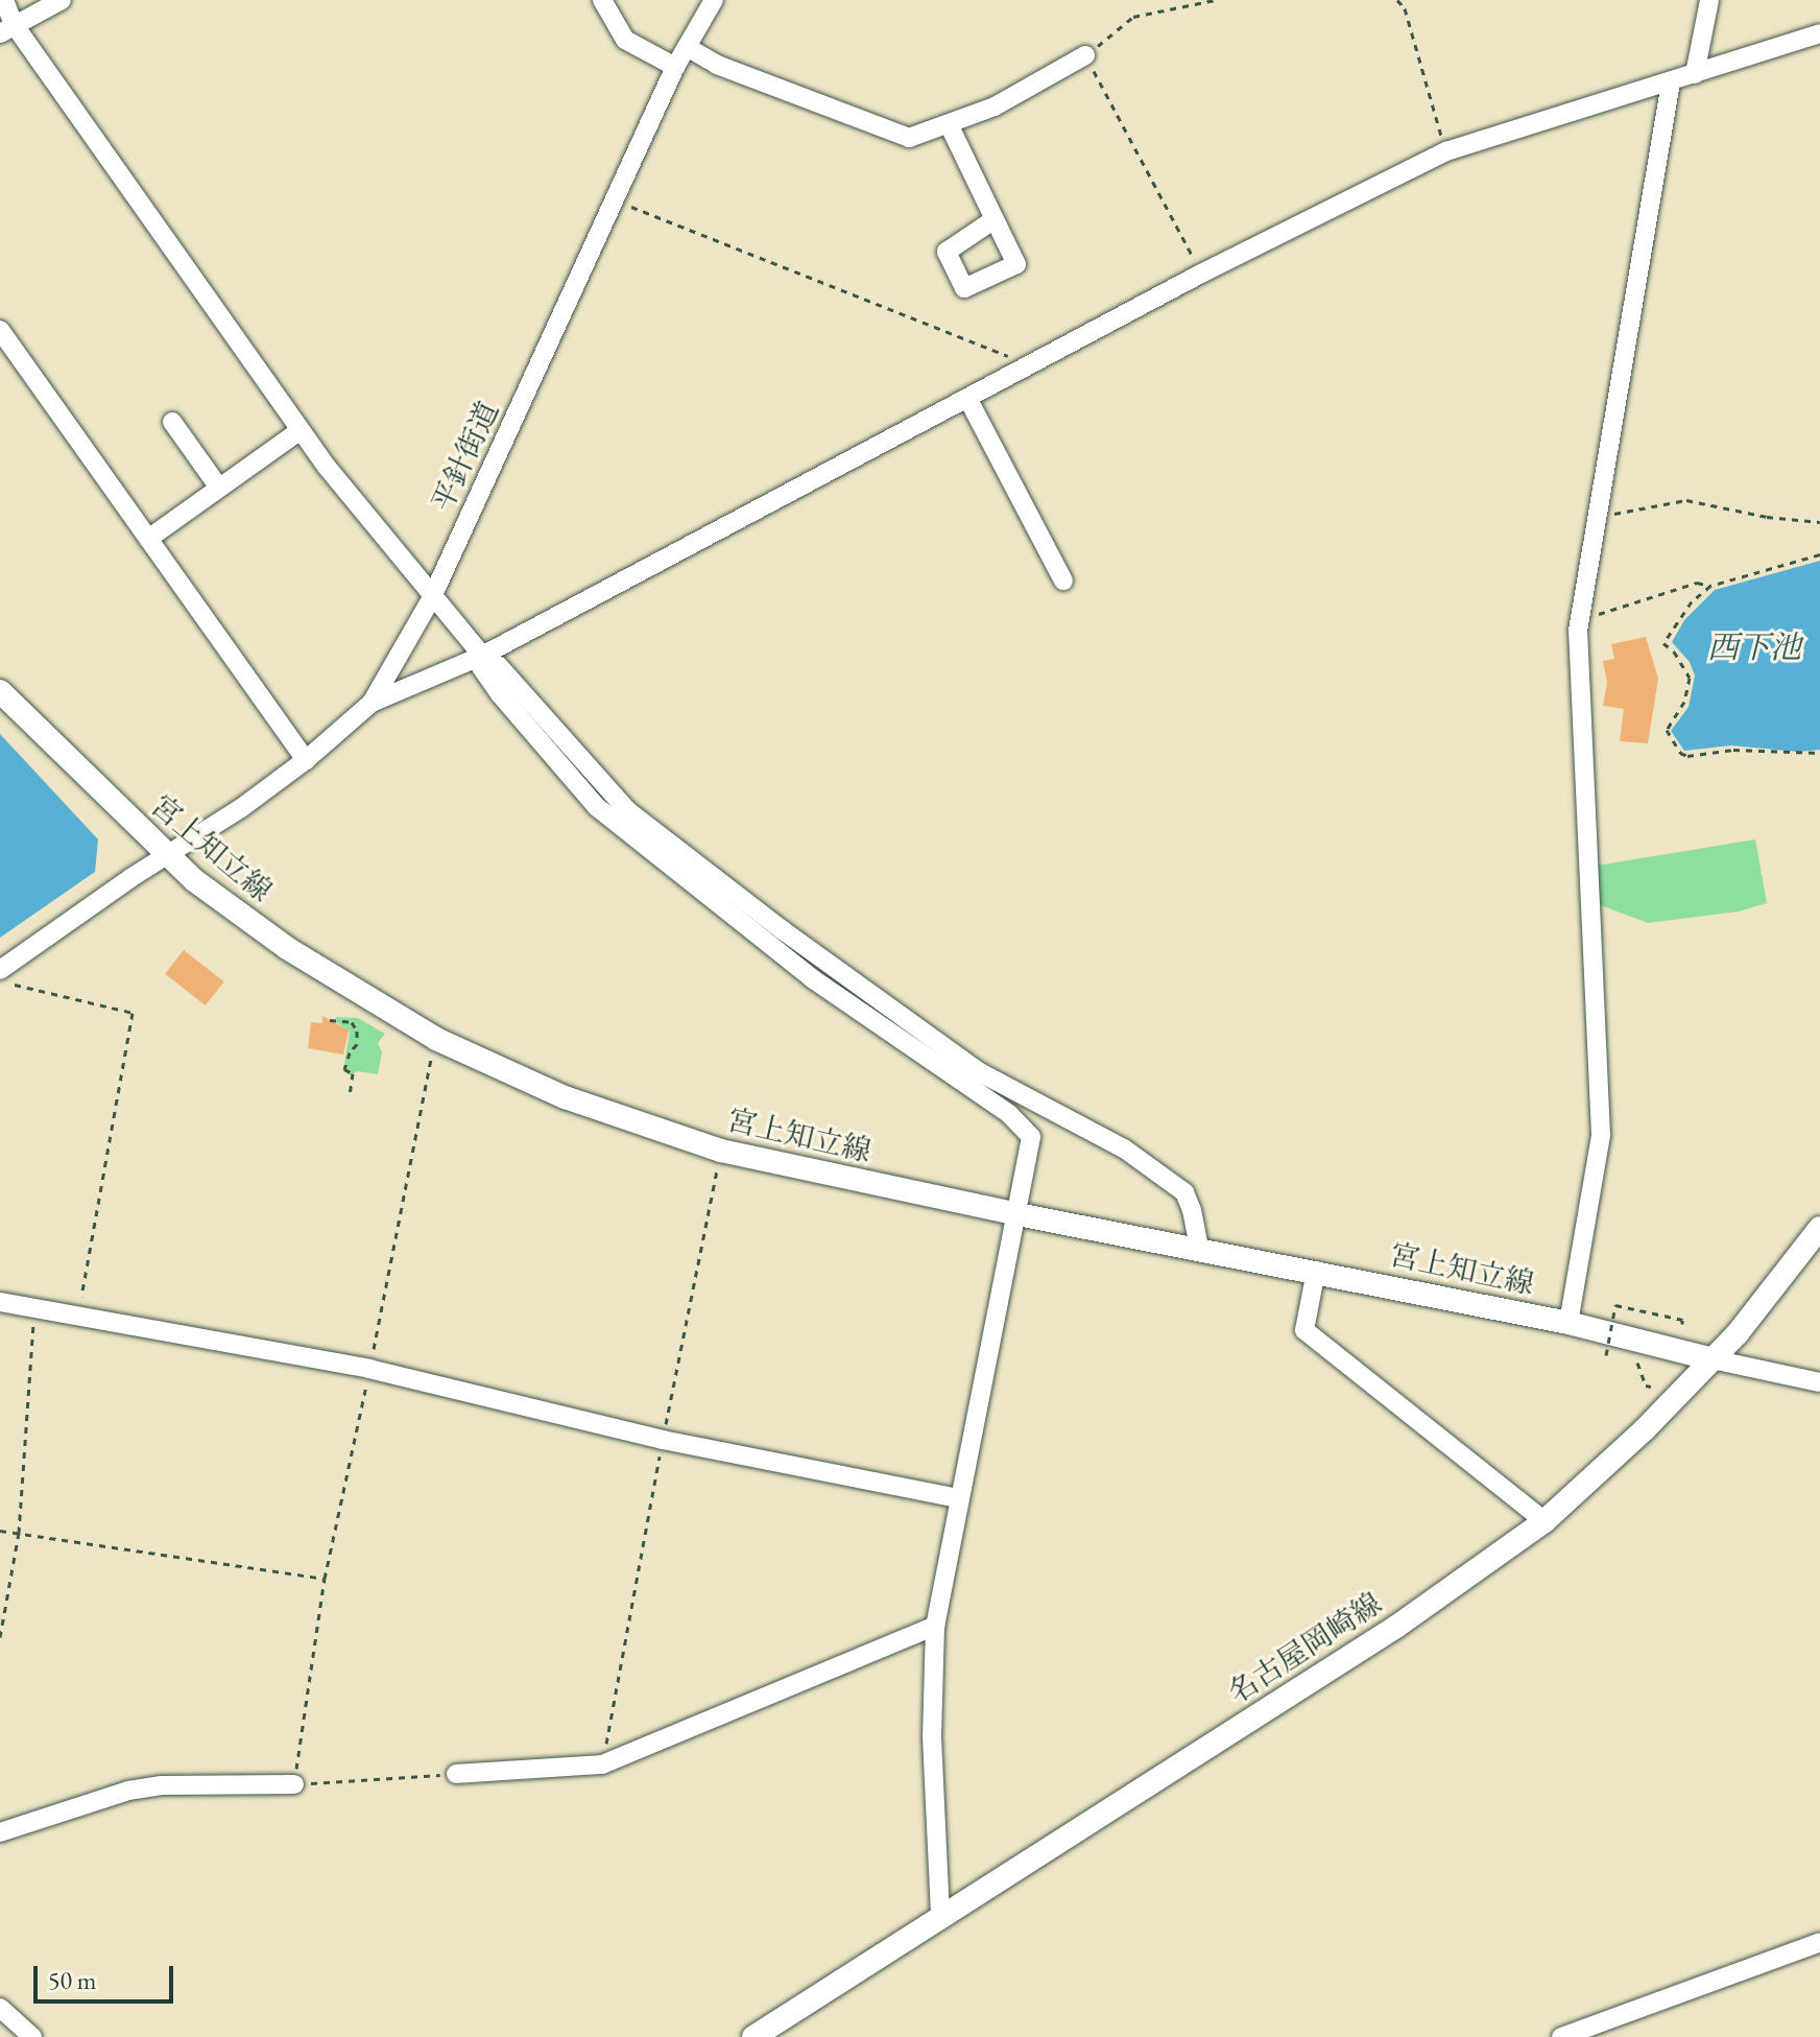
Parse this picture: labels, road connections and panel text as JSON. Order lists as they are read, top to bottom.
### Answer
{
  "streets": {
    "main road": ["宮上知立線", "名古屋岡崎線"],
    "street": ["平針街道"]
  },
  "crossings": [
    ["平針街道", "宮上知立線"],
    ["宮上知立線", "名古屋岡崎線"]
  ],
  "water": ["西下池"],
  "scale_bar": "50 m"
}
